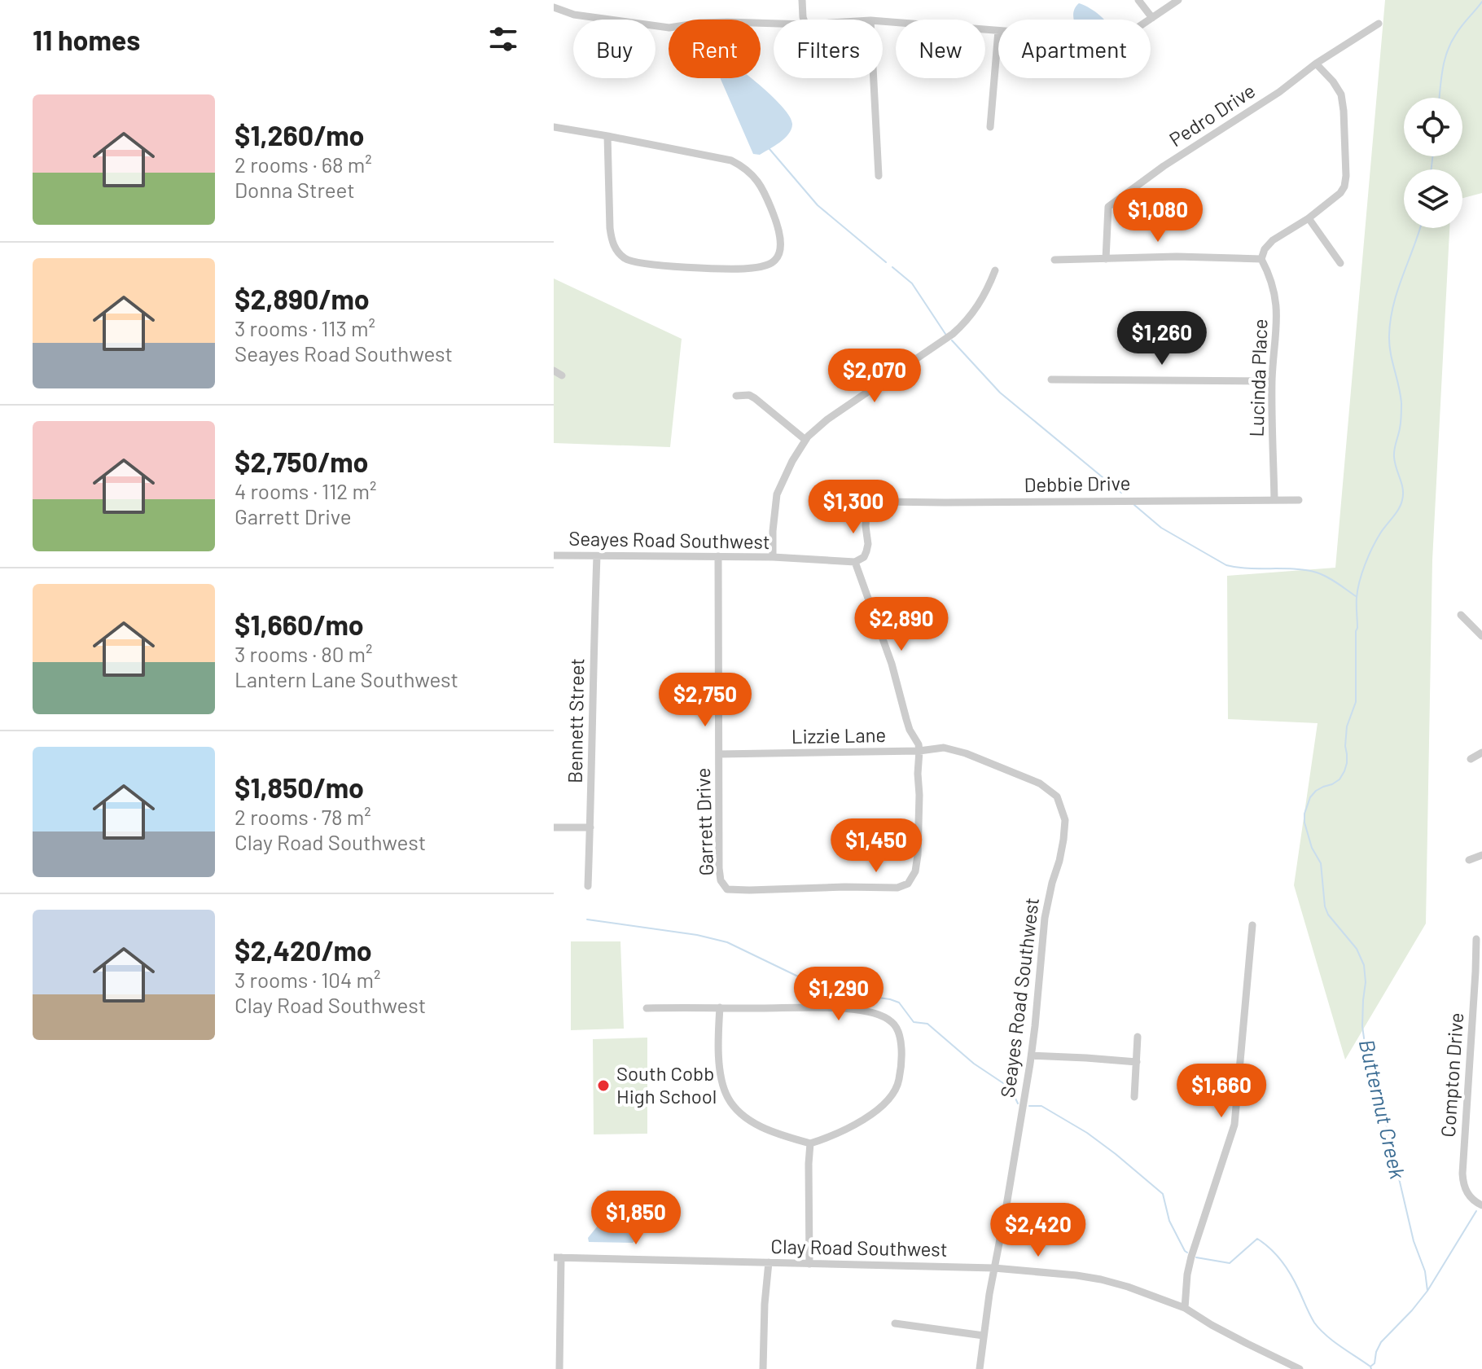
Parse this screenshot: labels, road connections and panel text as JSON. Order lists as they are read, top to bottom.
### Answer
{
  "streets": {
    "street": [
      "Pedro Drive",
      "Lucinda Place",
      "Debbie Drive",
      "Seayes Road Southwest",
      "Bennett Street",
      "Lizzie Lane",
      "Garrett Drive",
      "Compton Drive",
      "Clay Road Southwest"
    ]
  },
  "crossings": [
    ["Lucinda Place", "Debbie Drive"],
    ["Debbie Drive", "Seayes Road Southwest"],
    ["Seayes Road Southwest", "Bennett Street"],
    ["Seayes Road Southwest", "Lizzie Lane"],
    ["Seayes Road Southwest", "Garrett Drive"],
    ["Seayes Road Southwest", "Clay Road Southwest"],
    ["Lizzie Lane", "Garrett Drive"]
  ],
  "water": ["Butternut Creek"],
  "places": ["South Cobb High School"],
  "page": {
    "heading": "11 homes",
    "chip": [
      "Buy",
      "Rent",
      "Filters",
      "New",
      "Apartment"
    ],
    "list": [
      {
        "name": "$1,260/mo",
        "note": "2 rooms · 68 m² · Donna Street"
      },
      {
        "name": "$2,890/mo",
        "note": "3 rooms · 113 m² · Seayes Road Southwest"
      },
      {
        "name": "$2,750/mo",
        "note": "4 rooms · 112 m² · Garrett Drive"
      },
      {
        "name": "$1,660/mo",
        "note": "3 rooms · 80 m² · Lantern Lane Southwest"
      },
      {
        "name": "$1,850/mo",
        "note": "2 rooms · 78 m² · Clay Road Southwest"
      },
      {
        "name": "$2,420/mo",
        "note": "3 rooms · 104 m² · Clay Road Southwest"
      }
    ],
    "price": [
      "$1,080",
      "$1,260",
      "$2,070",
      "$1,300",
      "$2,890",
      "$2,750",
      "$1,450",
      "$1,290",
      "$1,660",
      "$1,850",
      "$2,420"
    ]
  }
}
